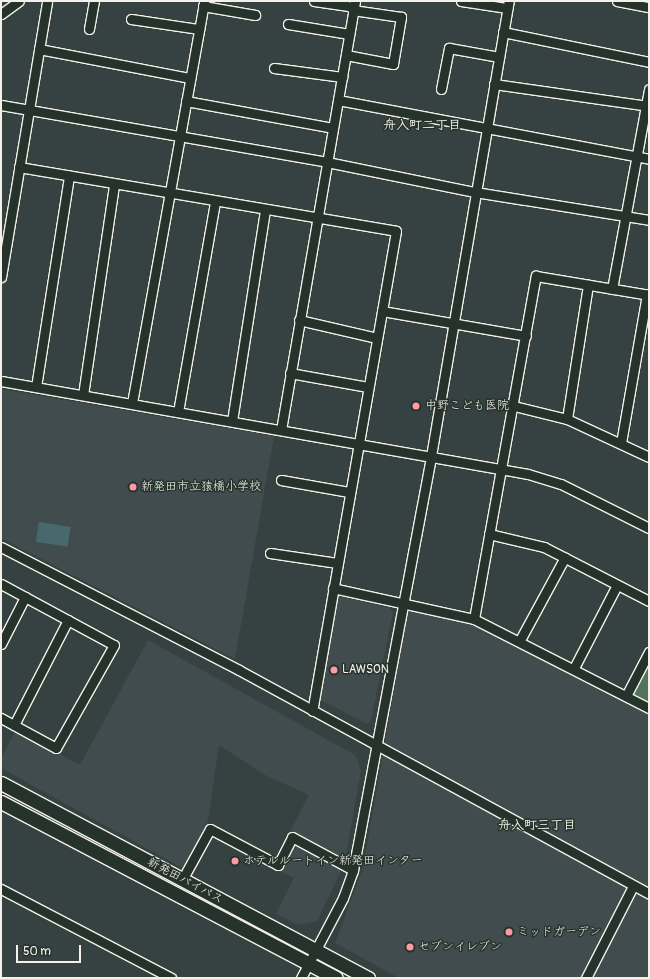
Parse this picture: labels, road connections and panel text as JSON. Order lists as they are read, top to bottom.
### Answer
{
  "streets": {
    "highway": ["新発田バイパス"]
  },
  "districts": ["舟入町二丁目", "舟入町三丁目"],
  "places": [
    "中野こども医院",
    "新発田市立猿橋小学校",
    "LAWSON",
    "ホテルルートイン新発田インター",
    "ミッドガーデン",
    "セブンイレブン"
  ],
  "scale_bar": "50 m"
}
